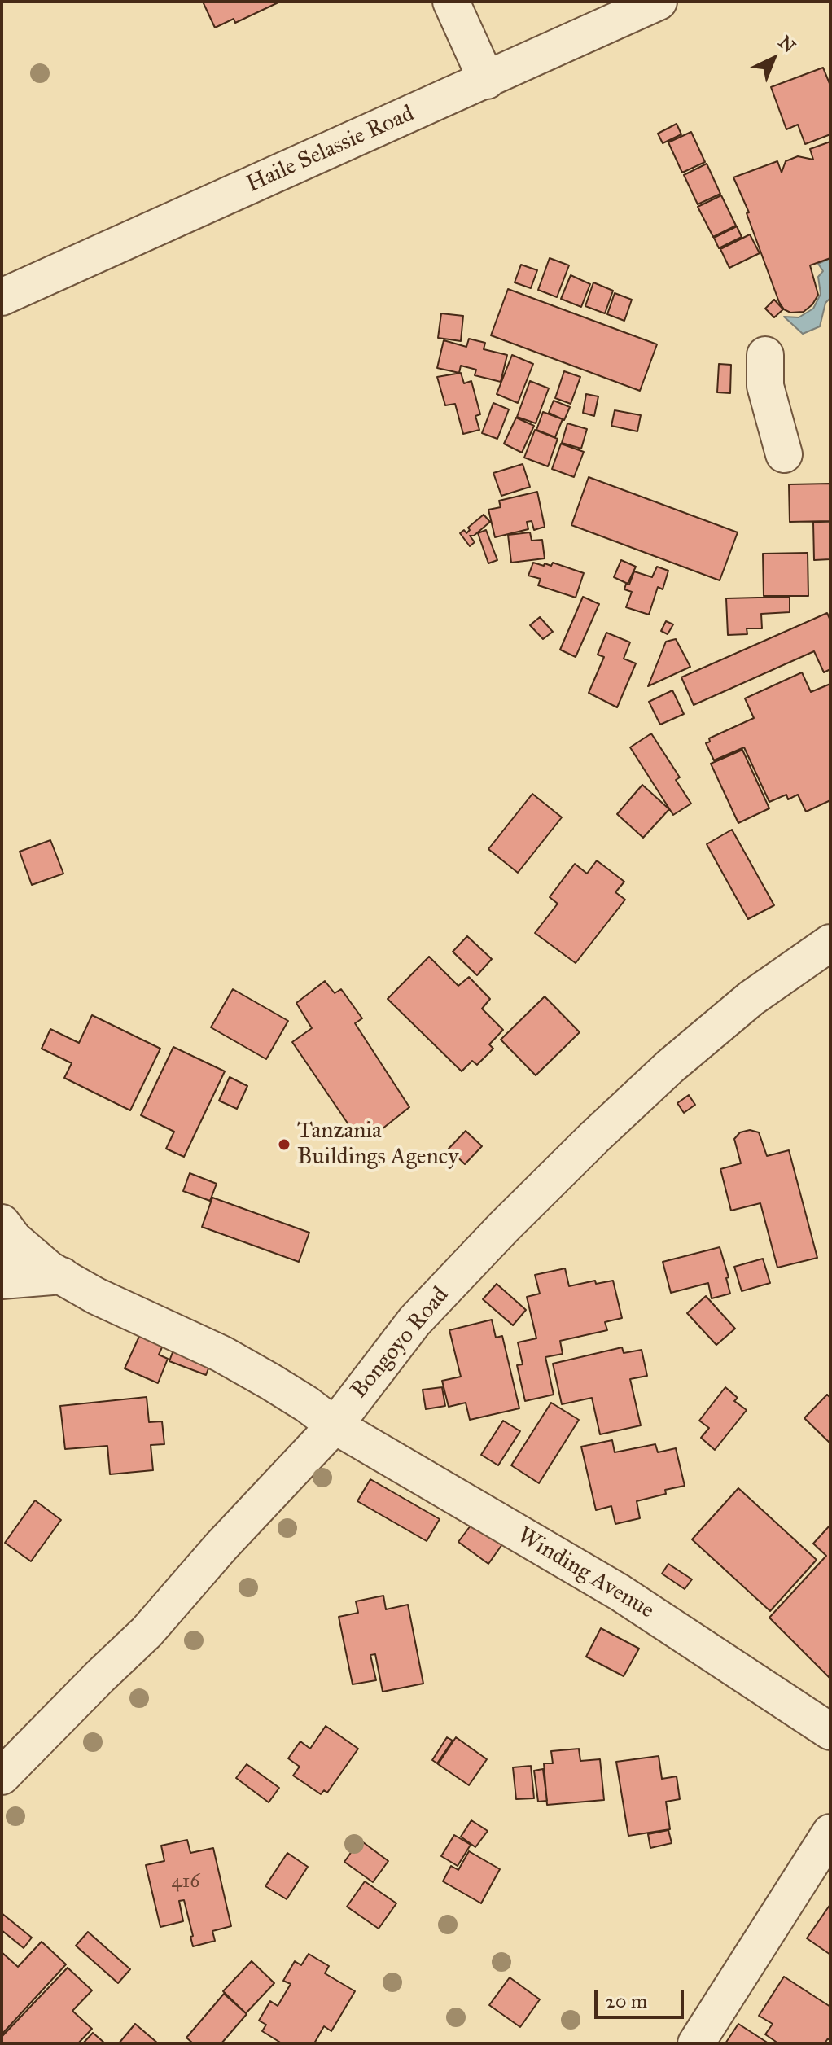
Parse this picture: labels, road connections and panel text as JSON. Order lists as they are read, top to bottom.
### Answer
{
  "streets": {
    "street": ["Haile Selassie Road", "Bongoyo Road", "Winding Avenue"]
  },
  "crossings": [
    ["Bongoyo Road", "Winding Avenue"]
  ],
  "places": ["Tanzania Buildings Agency"],
  "house_numbers": ["416"],
  "scale_bar": "20 m",
  "north": "top right"
}
